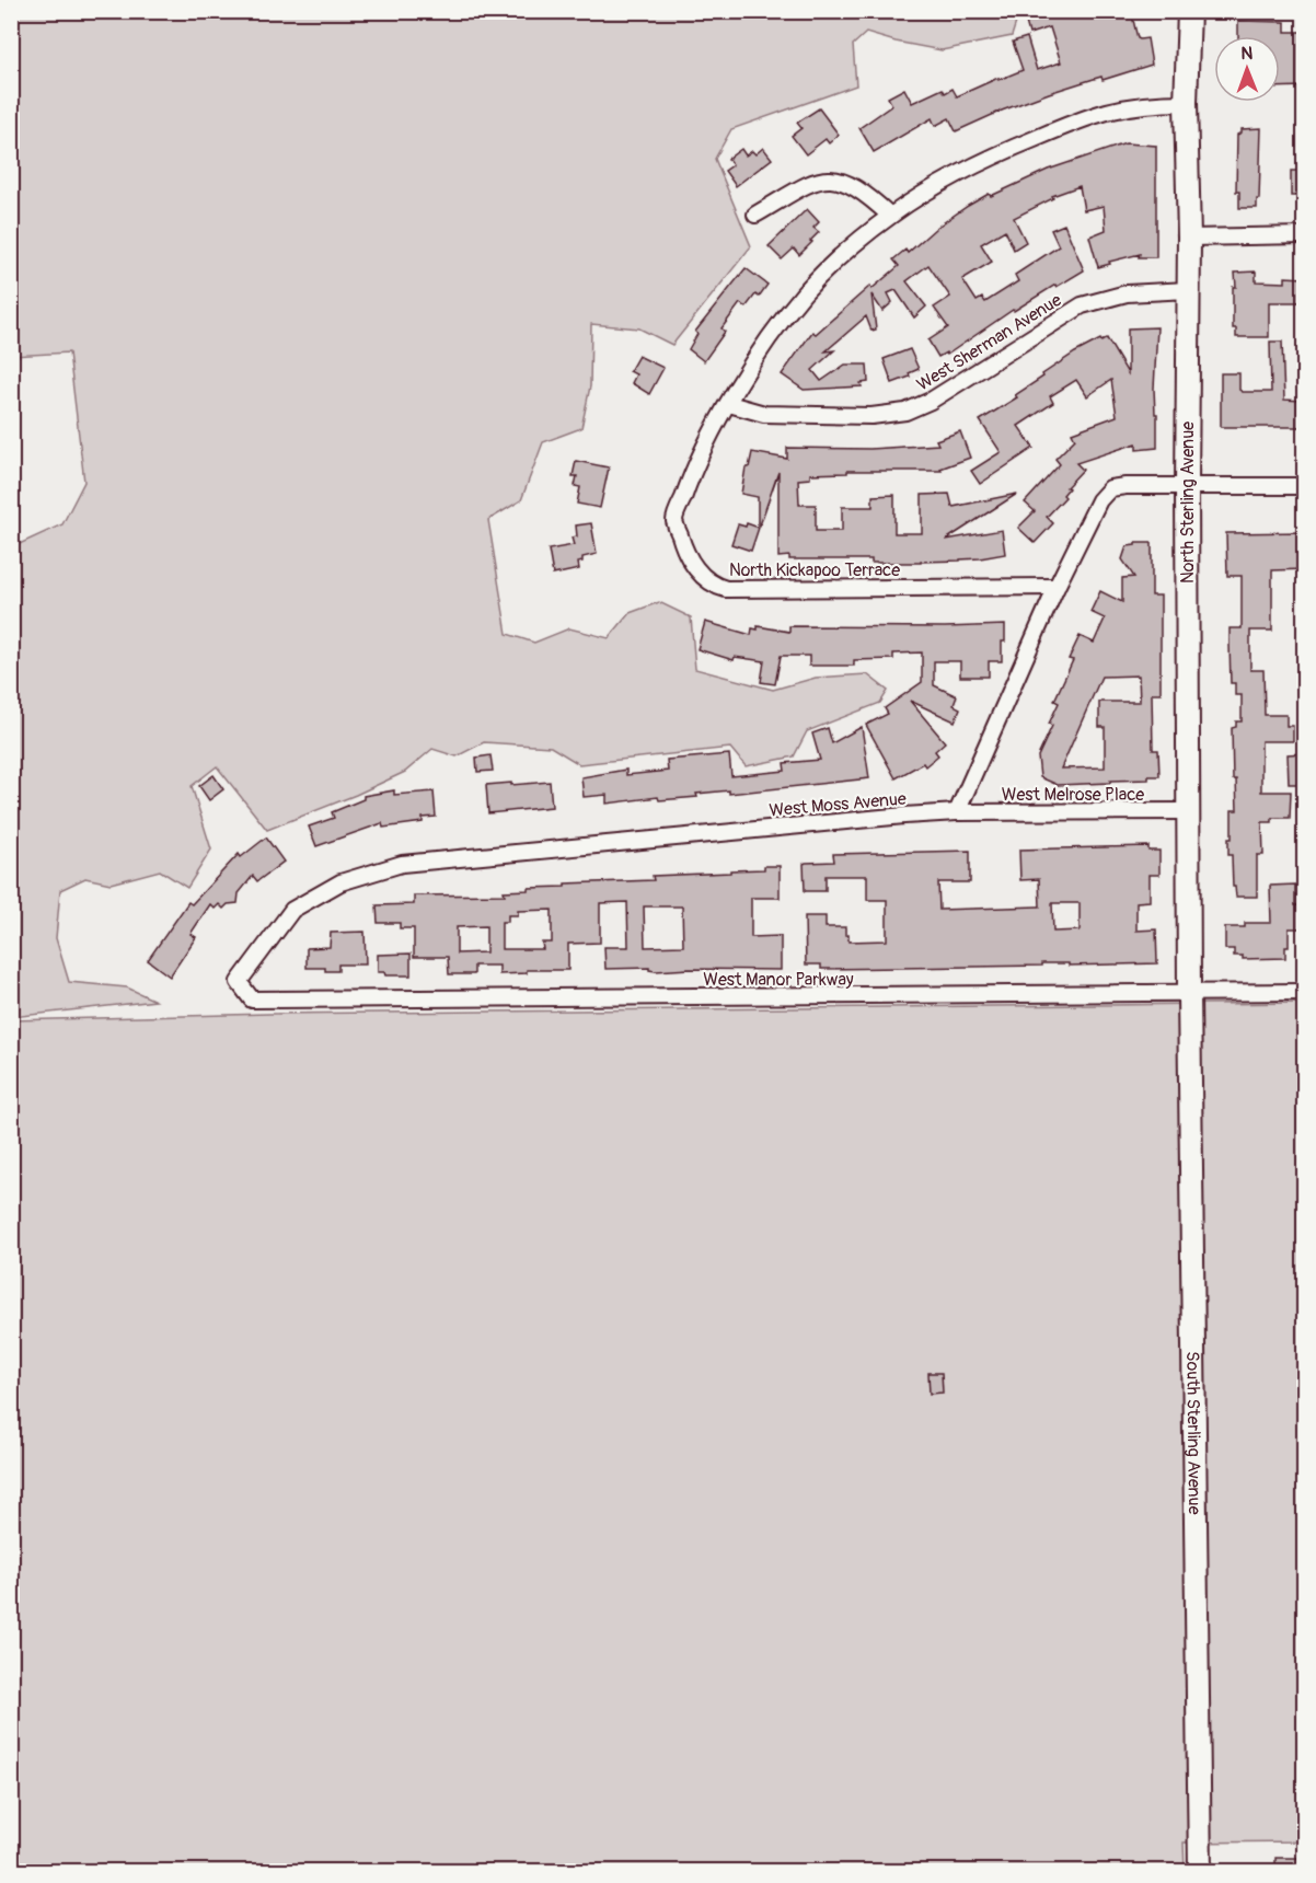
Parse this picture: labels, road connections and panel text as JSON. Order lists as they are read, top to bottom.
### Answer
{
  "streets": {
    "street": [
      "West Sherman Avenue",
      "North Sterling Avenue",
      "North Kickapoo Terrace",
      "West Melrose Place",
      "West Moss Avenue",
      "West Manor Parkway",
      "South Sterling Avenue"
    ]
  },
  "crossings": [
    ["West Sherman Avenue", "North Sterling Avenue"],
    ["West Sherman Avenue", "North Kickapoo Terrace"],
    ["North Sterling Avenue", "North Kickapoo Terrace"],
    ["North Sterling Avenue", "West Melrose Place"],
    ["North Sterling Avenue", "West Manor Parkway"],
    ["North Sterling Avenue", "South Sterling Avenue"],
    ["West Melrose Place", "West Moss Avenue"],
    ["West Moss Avenue", "West Manor Parkway"],
    ["West Manor Parkway", "South Sterling Avenue"]
  ],
  "north": "top"
}
